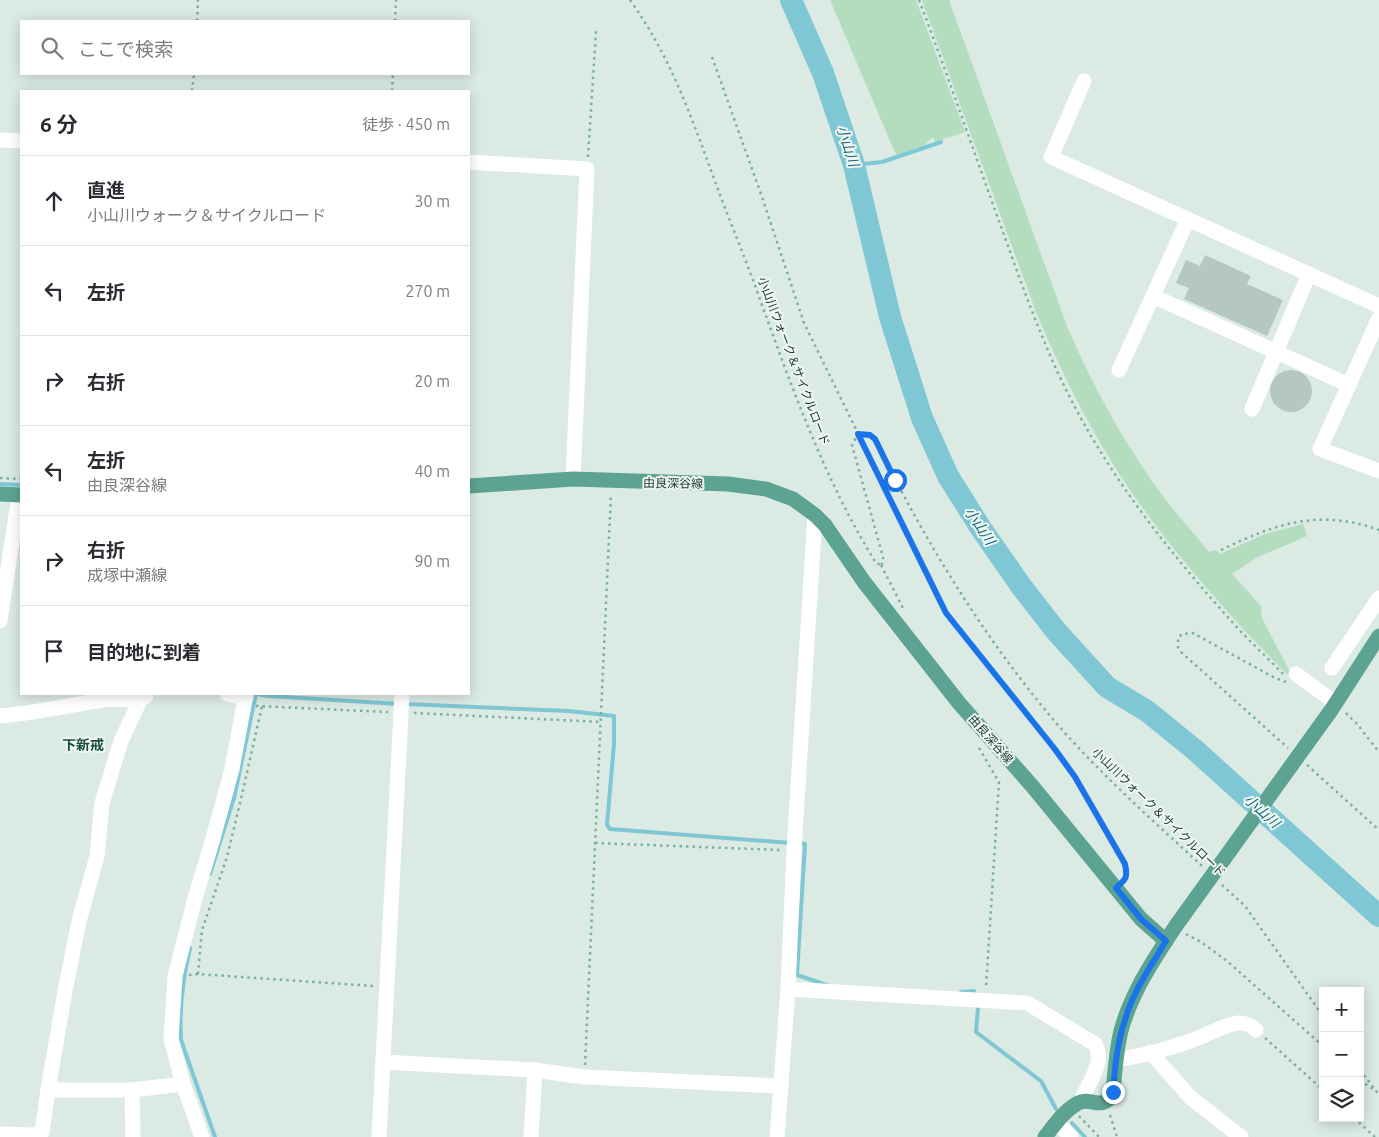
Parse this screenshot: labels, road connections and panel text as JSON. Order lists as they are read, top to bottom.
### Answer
{
  "streets": {
    "main road": ["由良深谷線"],
    "path": ["小山川ウォーク＆サイクルロード"]
  },
  "districts": ["下新戒"],
  "water": ["小山川"],
  "page": {
    "search": "ここで検索",
    "heading": ["6 分", "徒歩 · 450 m"],
    "list": [
      ["直進", "小山川ウォーク＆サイクルロード", "30 m"],
      ["左折", "270 m"],
      ["右折", "20 m"],
      ["左折", "由良深谷線", "40 m"],
      ["右折", "成塚中瀬線", "90 m"],
      "目的地に到着"
    ],
    "map_buttons": ["+", "−"]
  }
}
